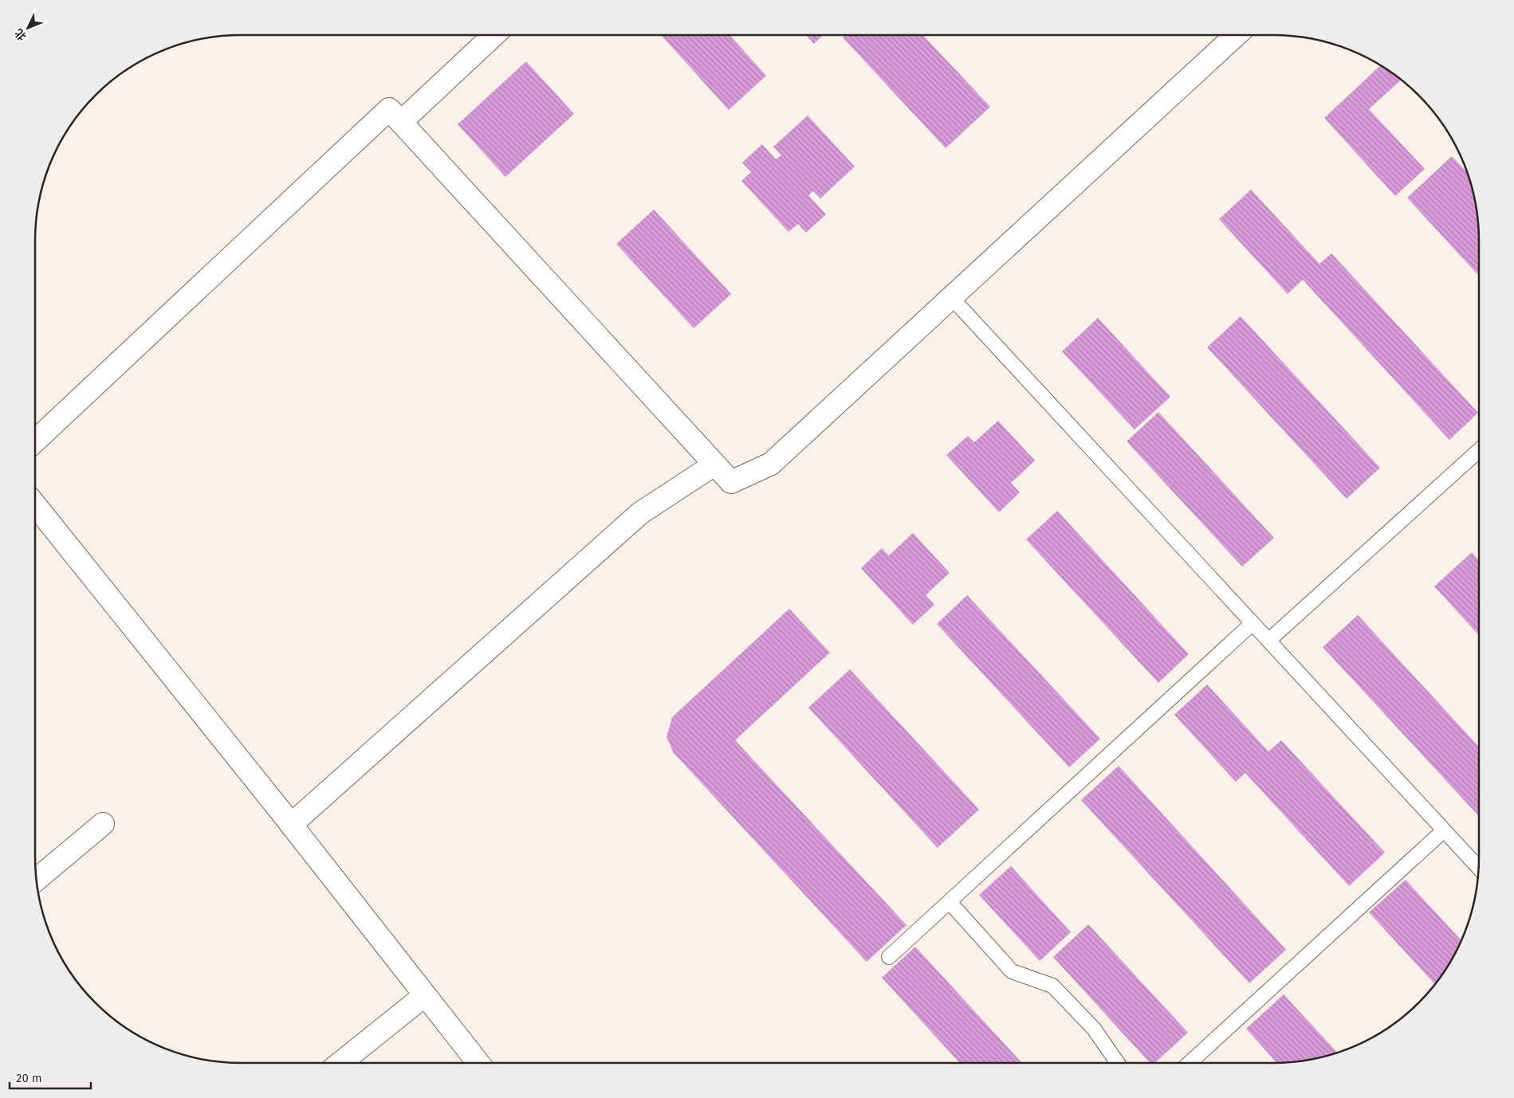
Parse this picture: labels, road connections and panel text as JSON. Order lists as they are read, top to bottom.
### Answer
{
  "scale_bar": "20 m",
  "north": "bottom left"
}
